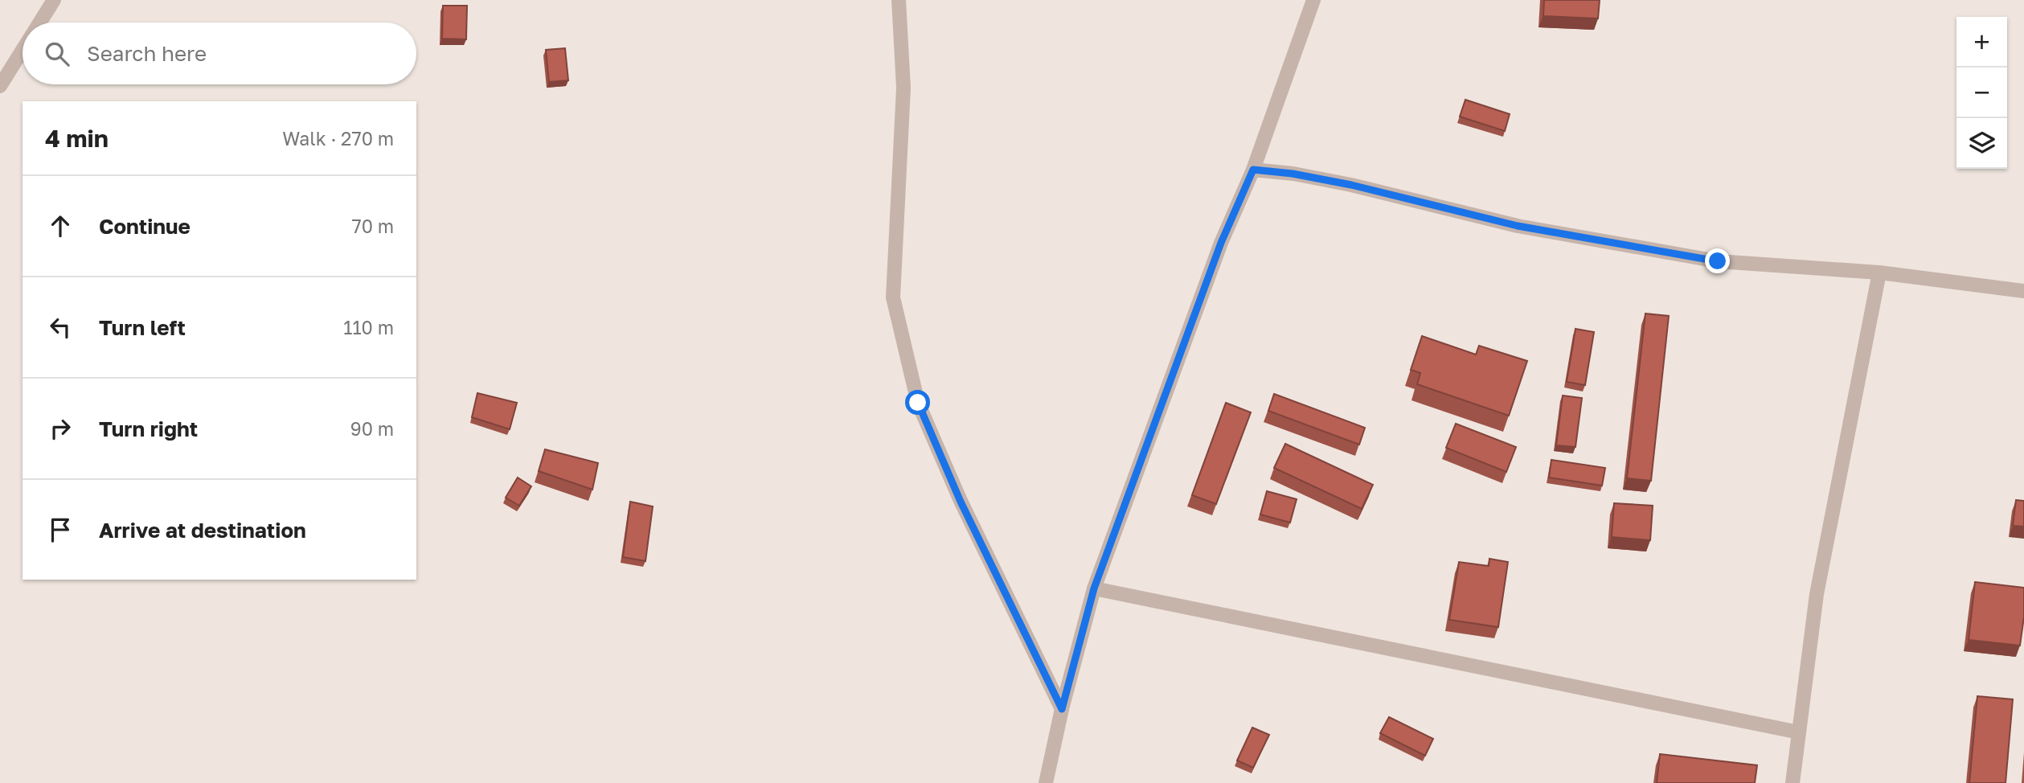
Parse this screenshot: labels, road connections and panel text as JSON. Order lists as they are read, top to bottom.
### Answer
{
  "page": {
    "map_buttons": ["+", "−"],
    "search": "Search here",
    "heading": ["4 min", "Walk · 270 m"],
    "list": [
      ["Continue", "70 m"],
      ["Turn left", "110 m"],
      ["Turn right", "90 m"],
      "Arrive at destination"
    ]
  }
}
